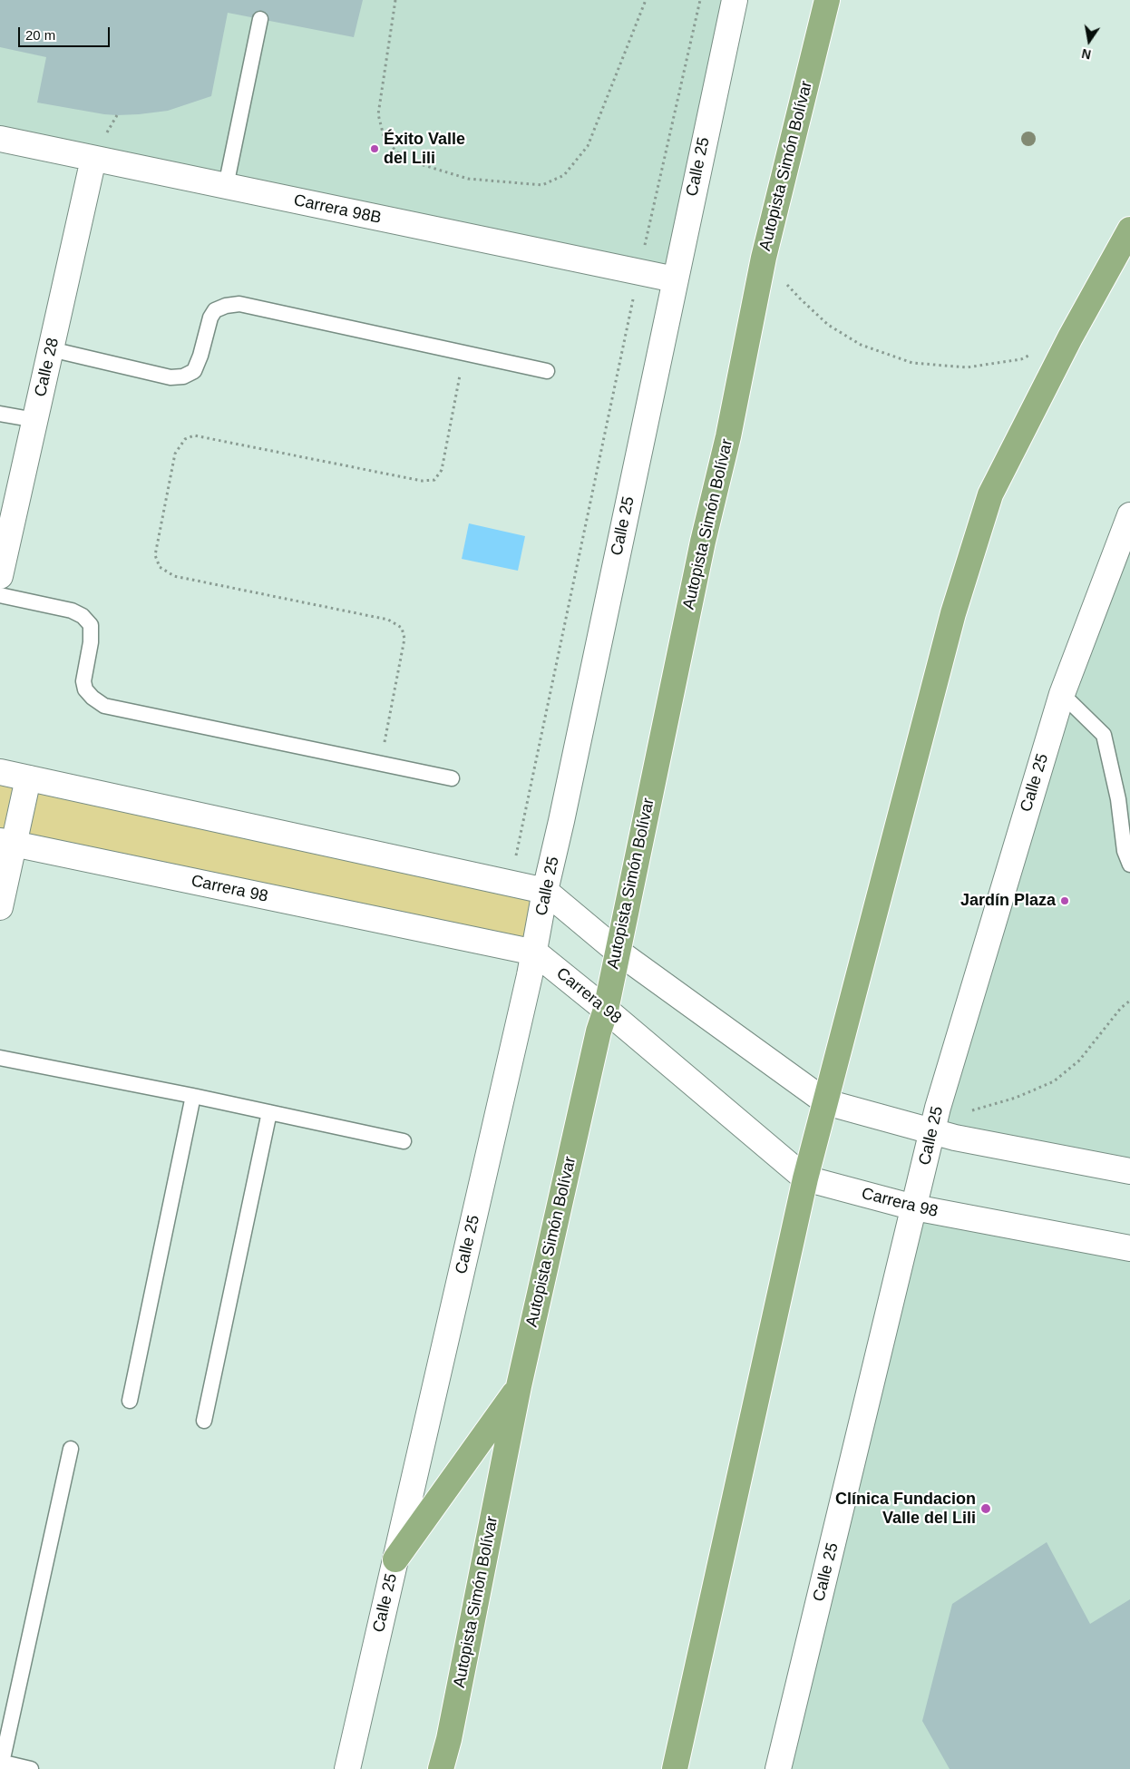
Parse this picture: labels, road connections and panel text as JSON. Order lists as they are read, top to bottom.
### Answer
{
  "streets": {
    "highway": ["Autopista Simón Bolívar"],
    "street": [
      "Calle 25",
      "Carrera 98B",
      "Calle 28",
      "Carrera 98"
    ]
  },
  "crossings": [
    ["Autopista Simón Bolívar", "Carrera 98"],
    ["Calle 25", "Carrera 98B"],
    ["Calle 25", "Carrera 98"],
    ["Carrera 98B", "Calle 28"]
  ],
  "places": ["Éxito Valle del Lili", "Jardín Plaza", "Clínica Fundacion Valle del Lili"],
  "scale_bar": "20 m",
  "north": "bottom"
}
